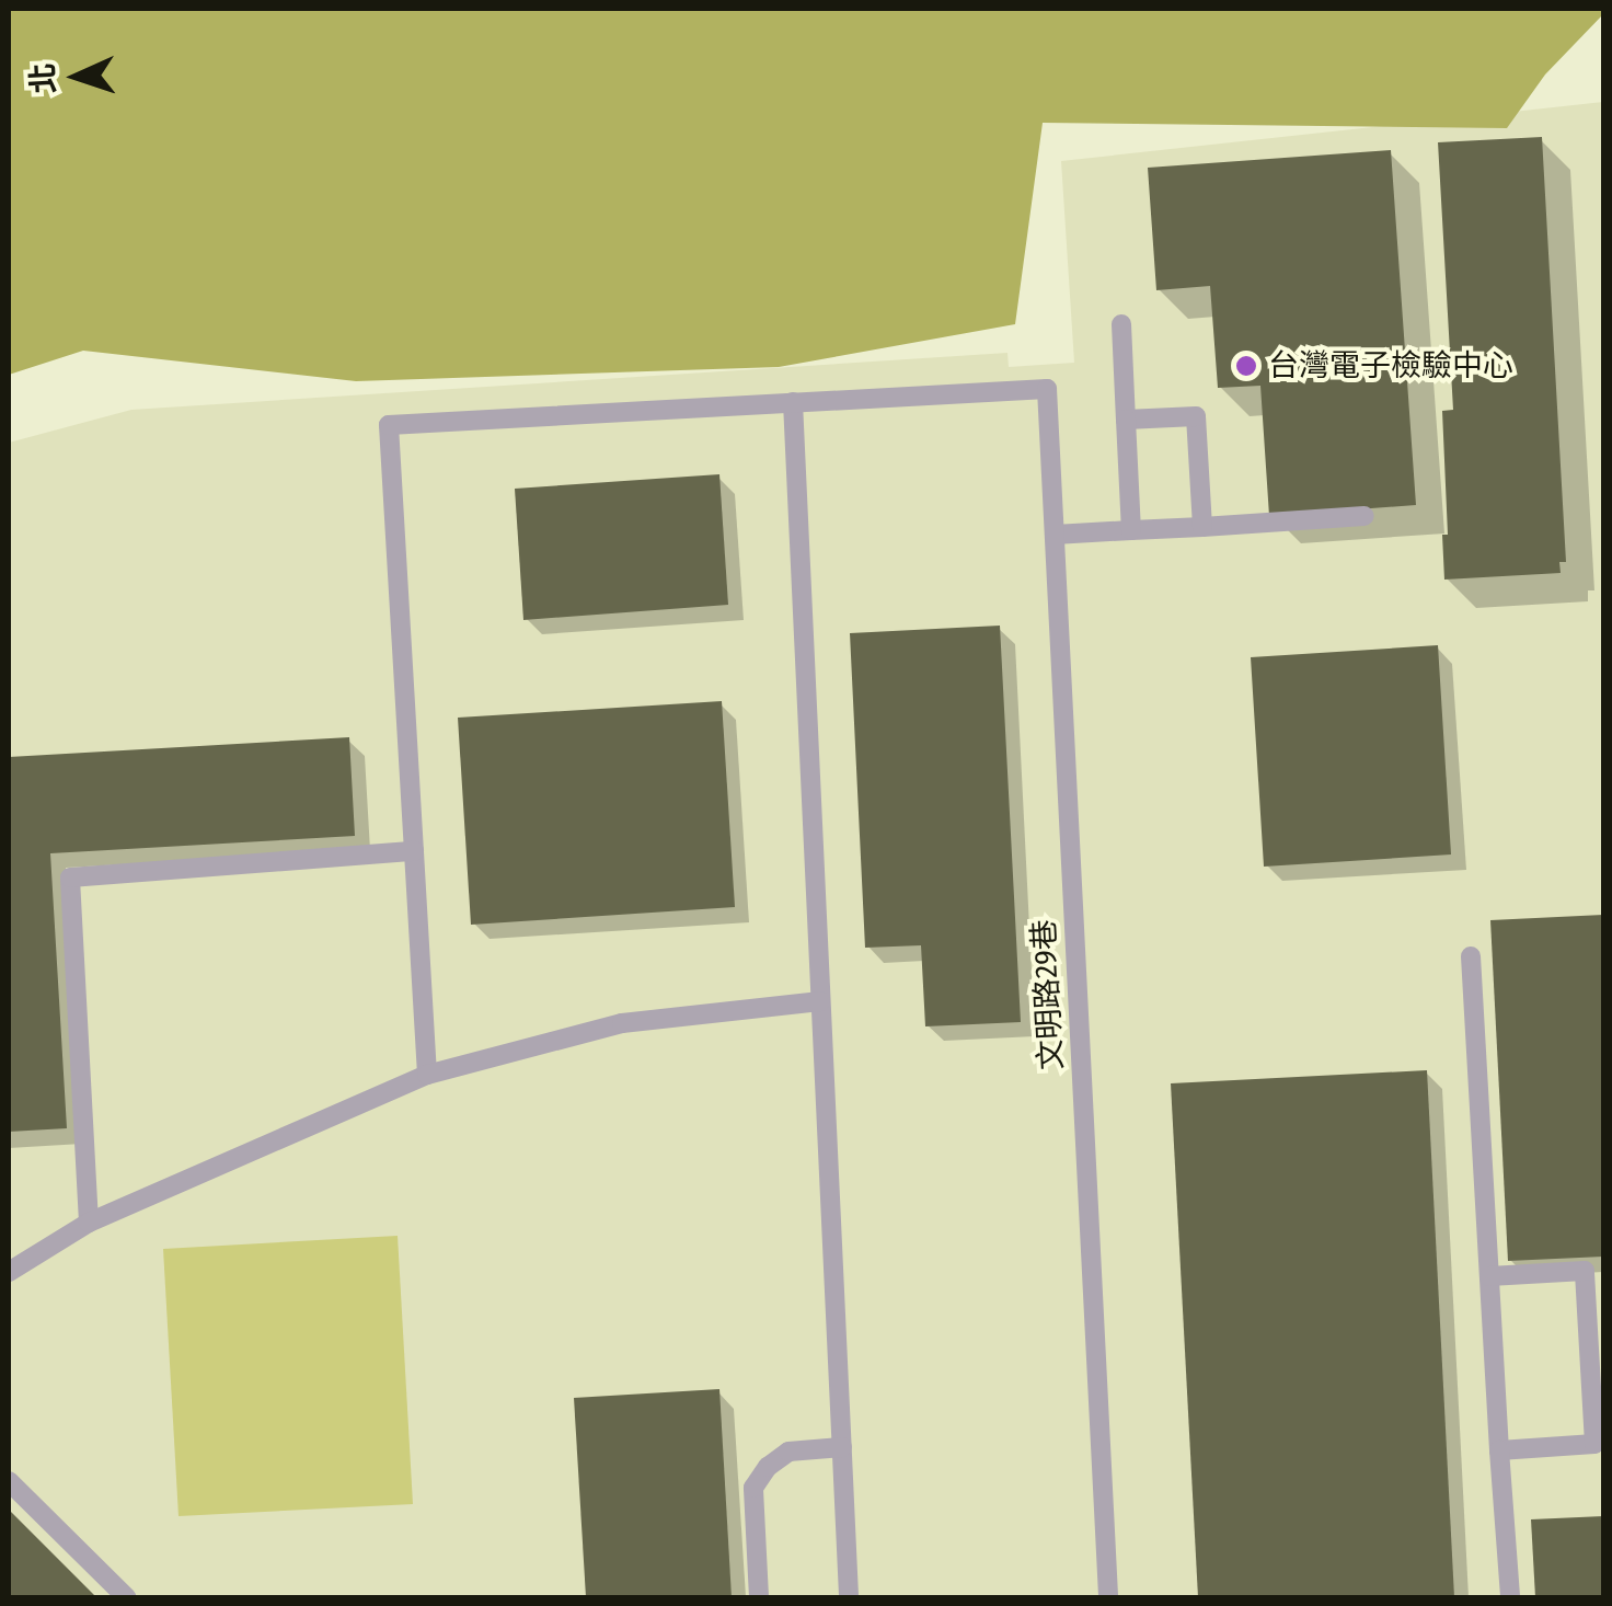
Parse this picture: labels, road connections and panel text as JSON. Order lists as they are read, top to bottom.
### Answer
{
  "streets": {
    "lane": ["文明路29巷"]
  },
  "places": ["台灣電子檢驗中心"],
  "north": "left"
}
